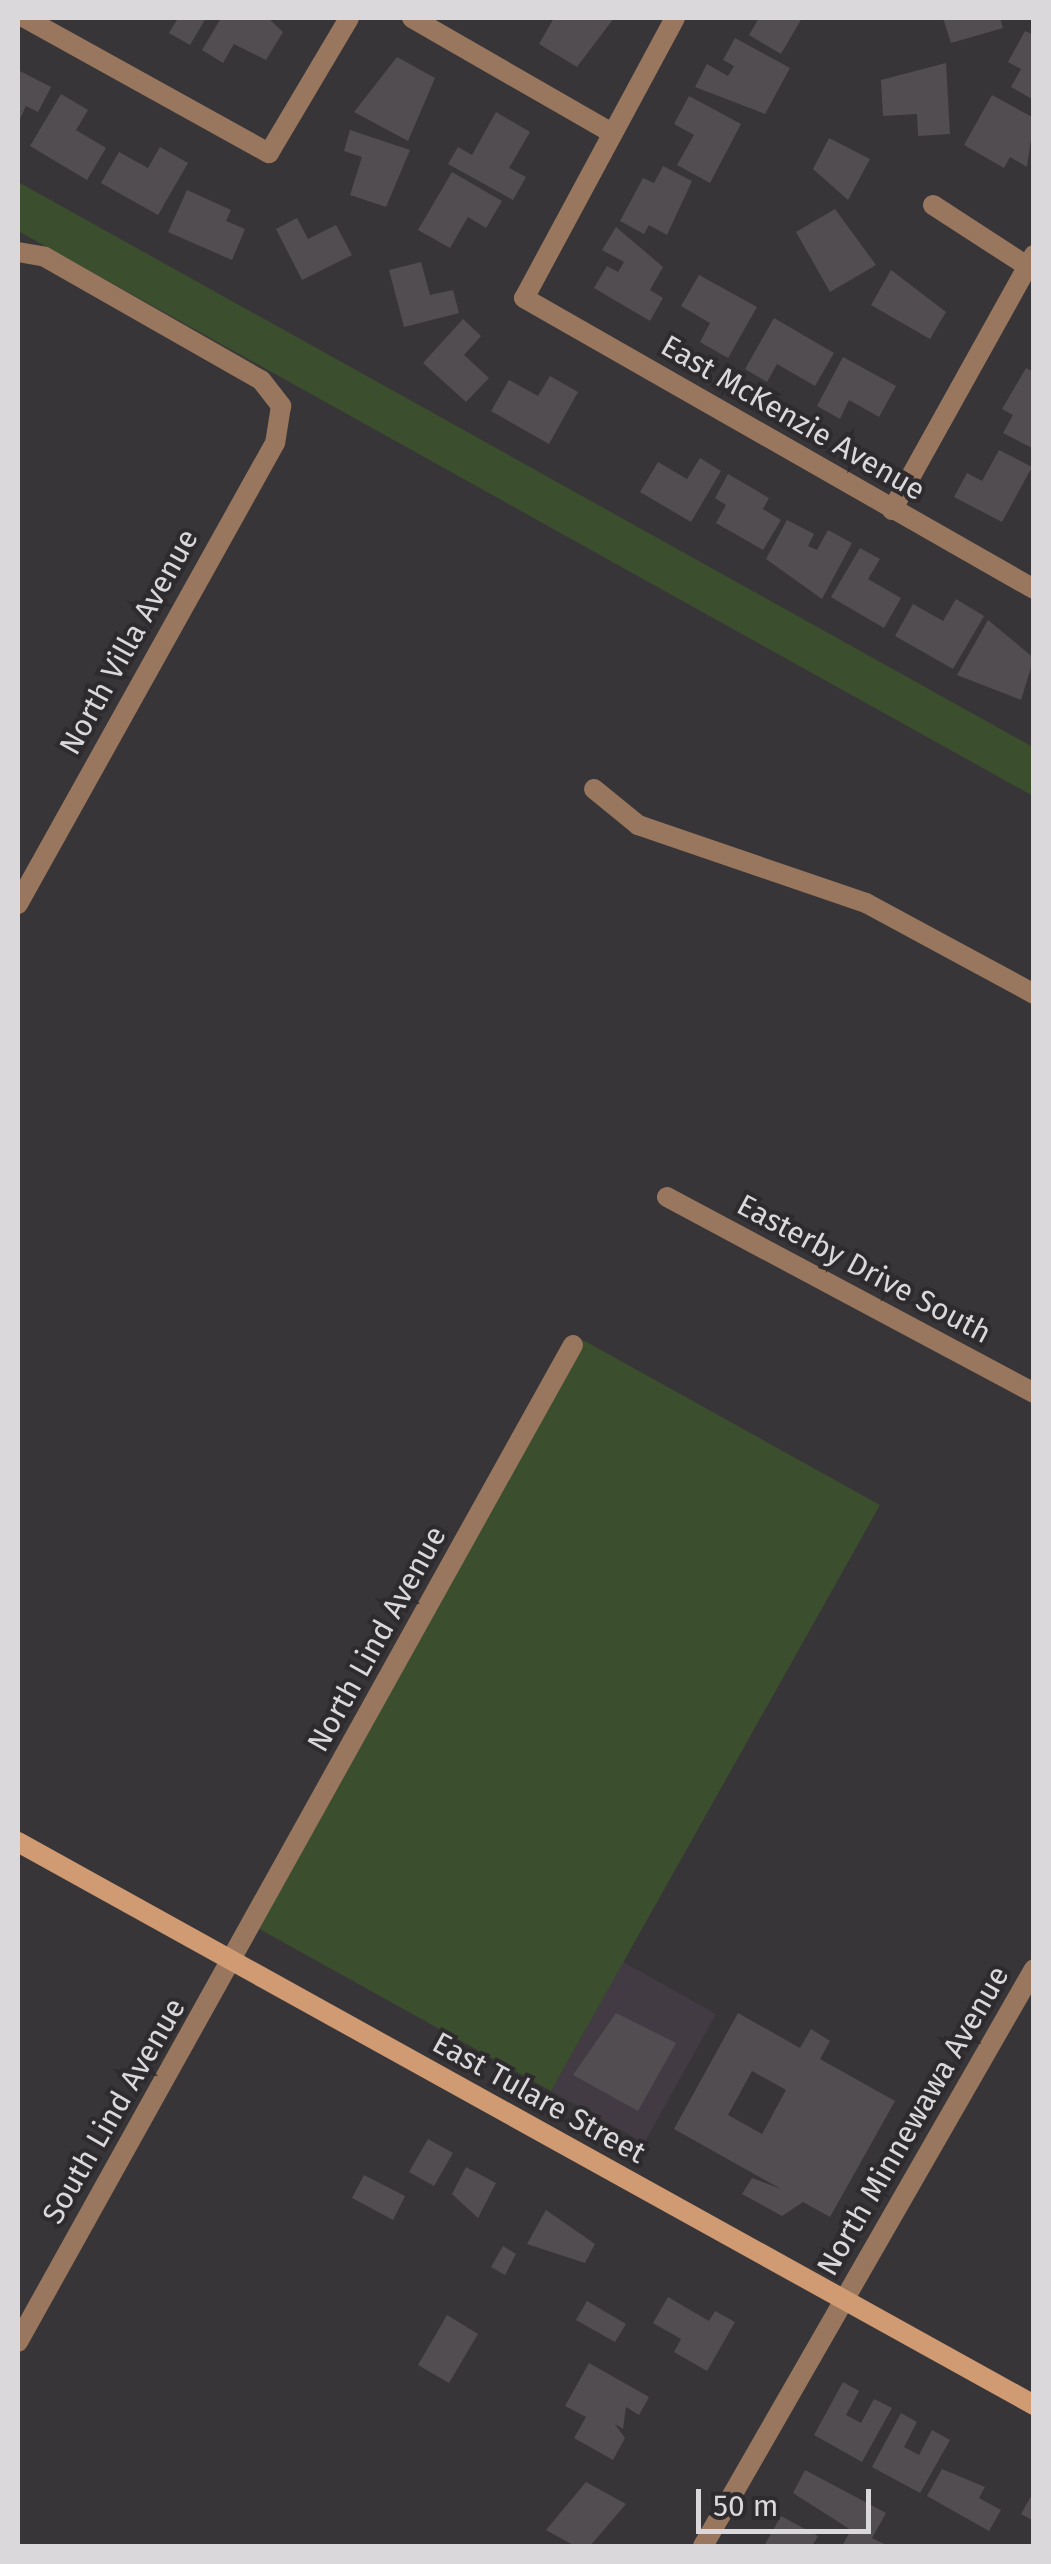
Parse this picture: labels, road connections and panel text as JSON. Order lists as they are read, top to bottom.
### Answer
{
  "streets": {
    "main road": ["East Tulare Street"],
    "street": [
      "East McKenzie Avenue",
      "North Villa Avenue",
      "Easterby Drive South",
      "North Lind Avenue",
      "South Lind Avenue",
      "North Minnewawa Avenue"
    ]
  },
  "crossings": [
    ["North Lind Avenue", "East Tulare Street"],
    ["North Lind Avenue", "South Lind Avenue"],
    ["East Tulare Street", "South Lind Avenue"],
    ["East Tulare Street", "North Minnewawa Avenue"]
  ],
  "scale_bar": "50 m"
}
